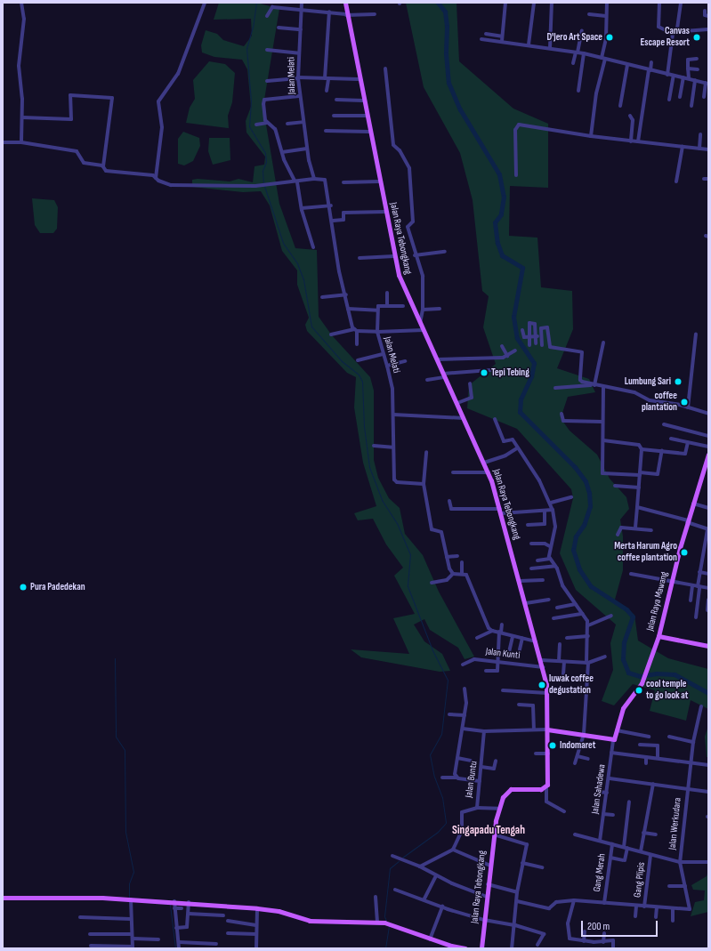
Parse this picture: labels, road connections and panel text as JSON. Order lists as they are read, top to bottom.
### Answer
{
  "streets": {
    "main road": ["Jalan Raya Tebongkang", "Jalan Raya Mawang"],
    "street": [
      "Jalan Melati",
      "Jalan Kunti",
      "Jalan Buntu",
      "Jalan Sahadewa",
      "Jalan Werkudara",
      "Gang Merah",
      "Gang Plipis"
    ]
  },
  "crossings": [
    ["Jalan Raya Tebongkang", "Jalan Kunti"],
    ["Jalan Raya Tebongkang", "Jalan Buntu"],
    ["Jalan Raya Mawang", "Jalan Sahadewa"]
  ],
  "districts": ["Singapadu Tengah"],
  "places": [
    "D'Jero Art Space",
    "Canvas Escape Resort",
    "Tepi Tebing",
    "Lumbung Sari",
    "coffee plantation",
    "Merta Harum Agro coffee plantation",
    "Pura Padedekan",
    "luwak coffee degustation",
    "cool temple to go look at",
    "Indomaret"
  ],
  "scale_bar": "200 m"
}
